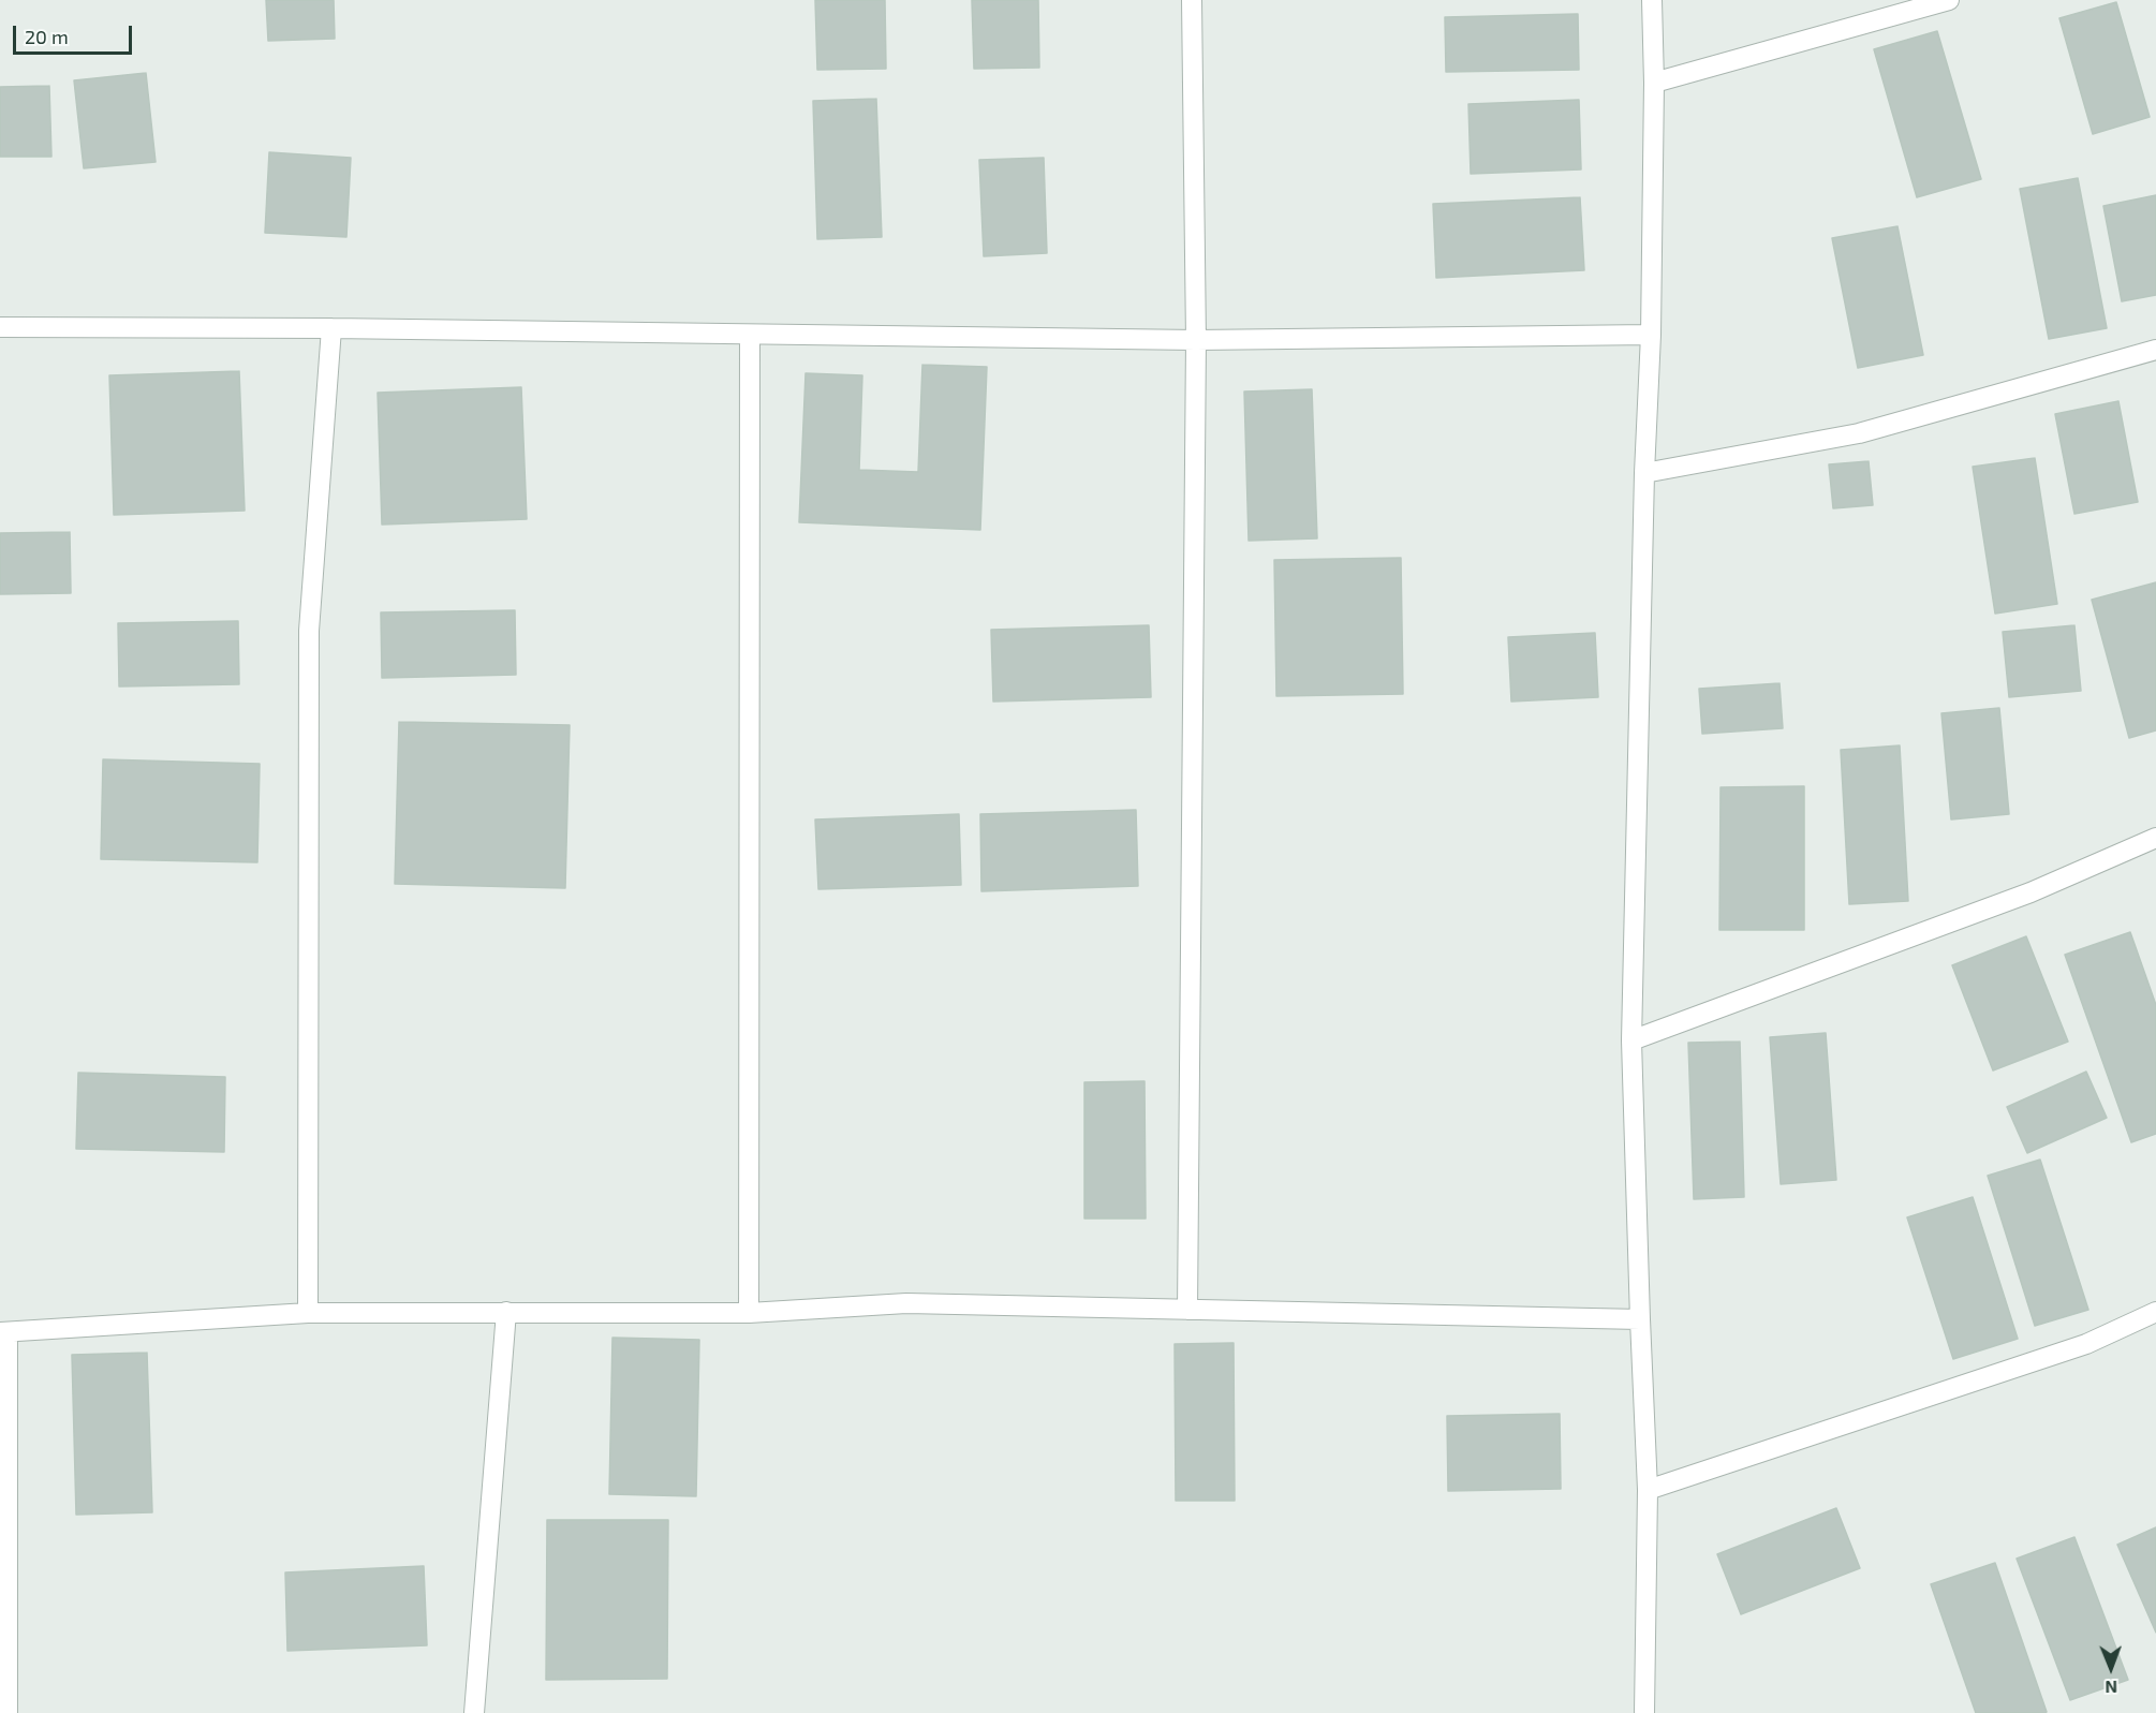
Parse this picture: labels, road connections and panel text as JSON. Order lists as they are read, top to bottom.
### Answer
{
  "scale_bar": "20 m",
  "north": "bottom"
}
